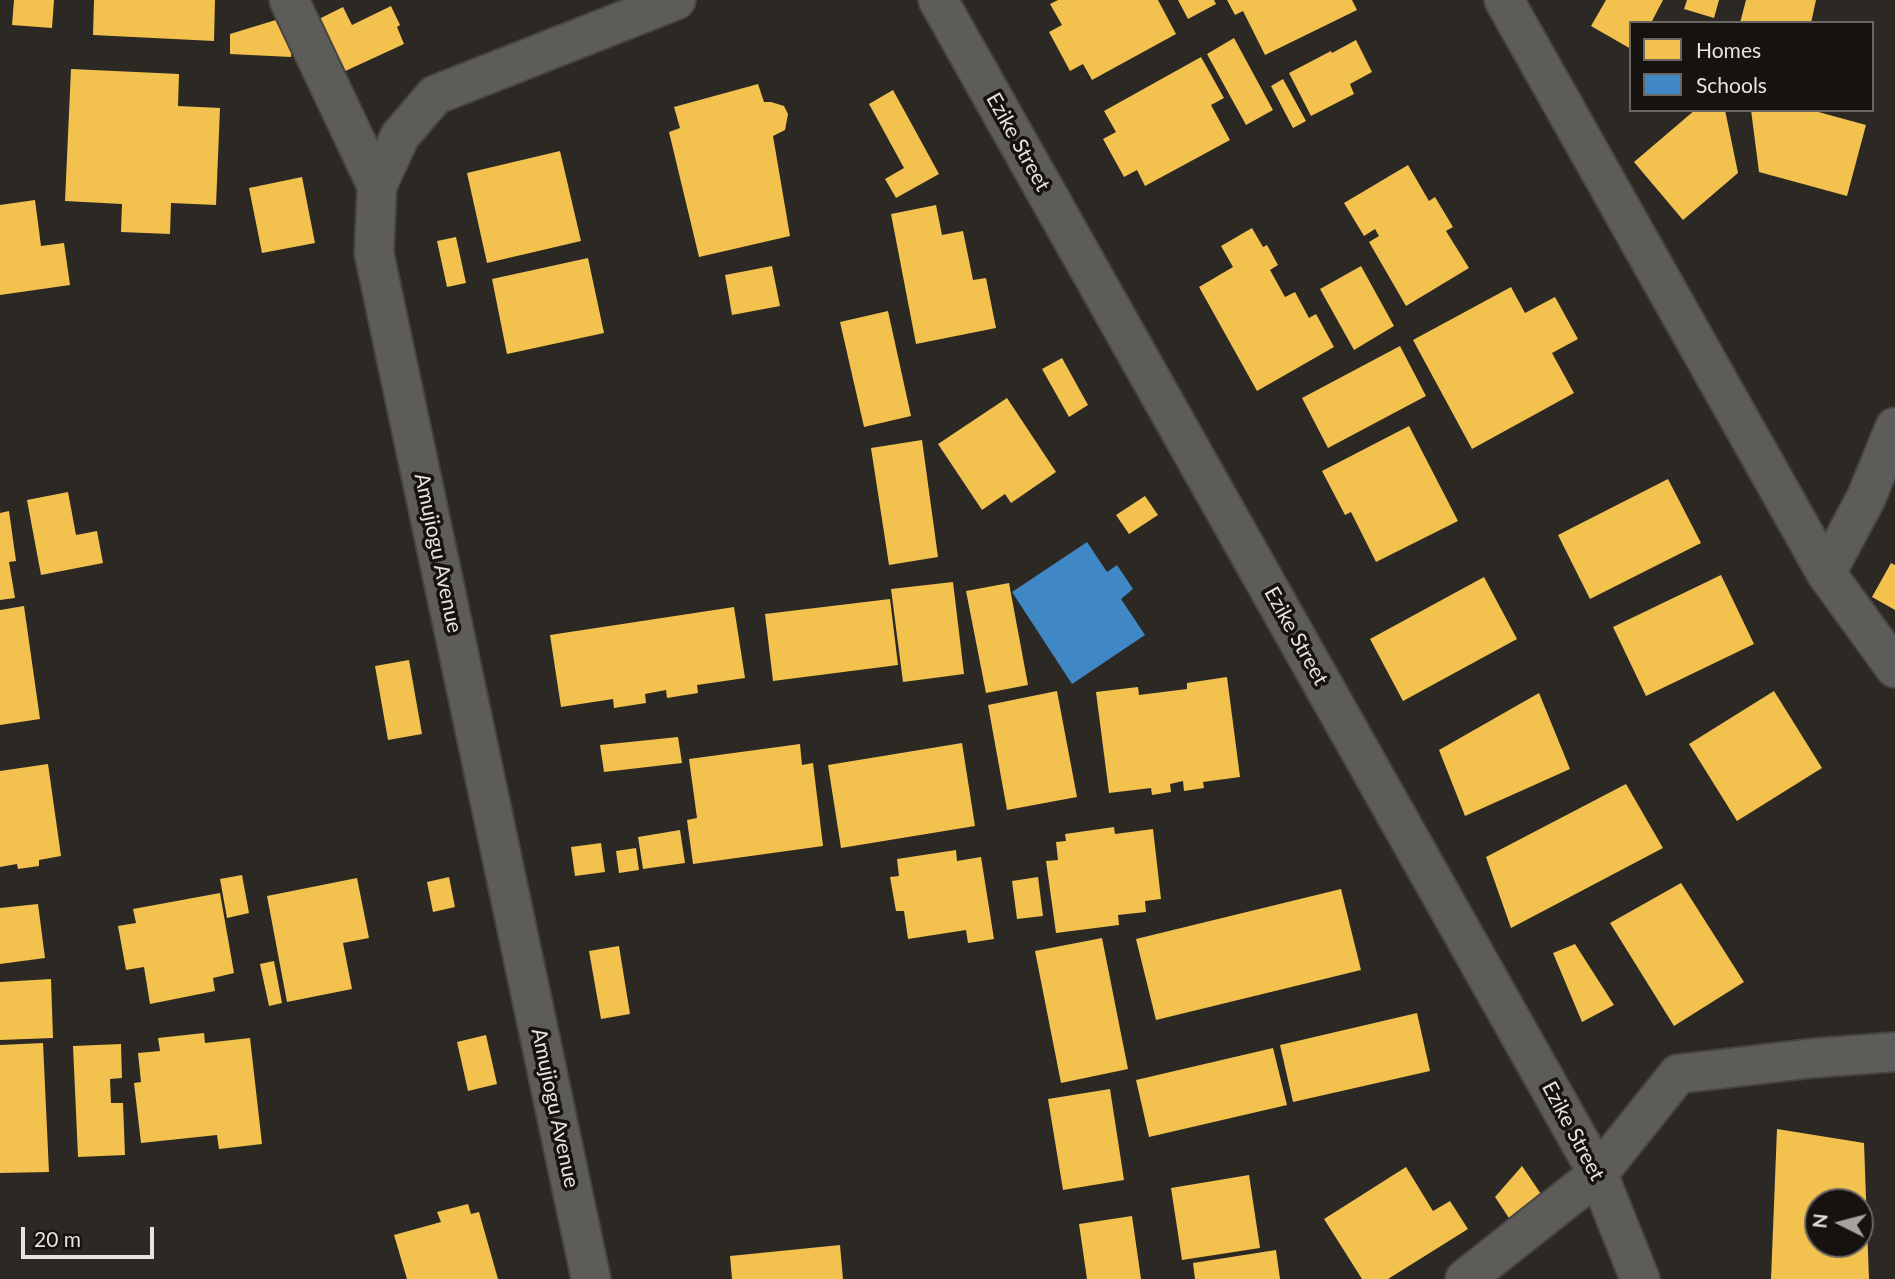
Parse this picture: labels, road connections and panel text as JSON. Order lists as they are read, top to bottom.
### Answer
{
  "streets": {
    "street": ["Ezike Street", "Amujiogu Avenue"]
  },
  "legend": ["Homes", "Schools"],
  "scale_bar": "20 m",
  "north": "left"
}
